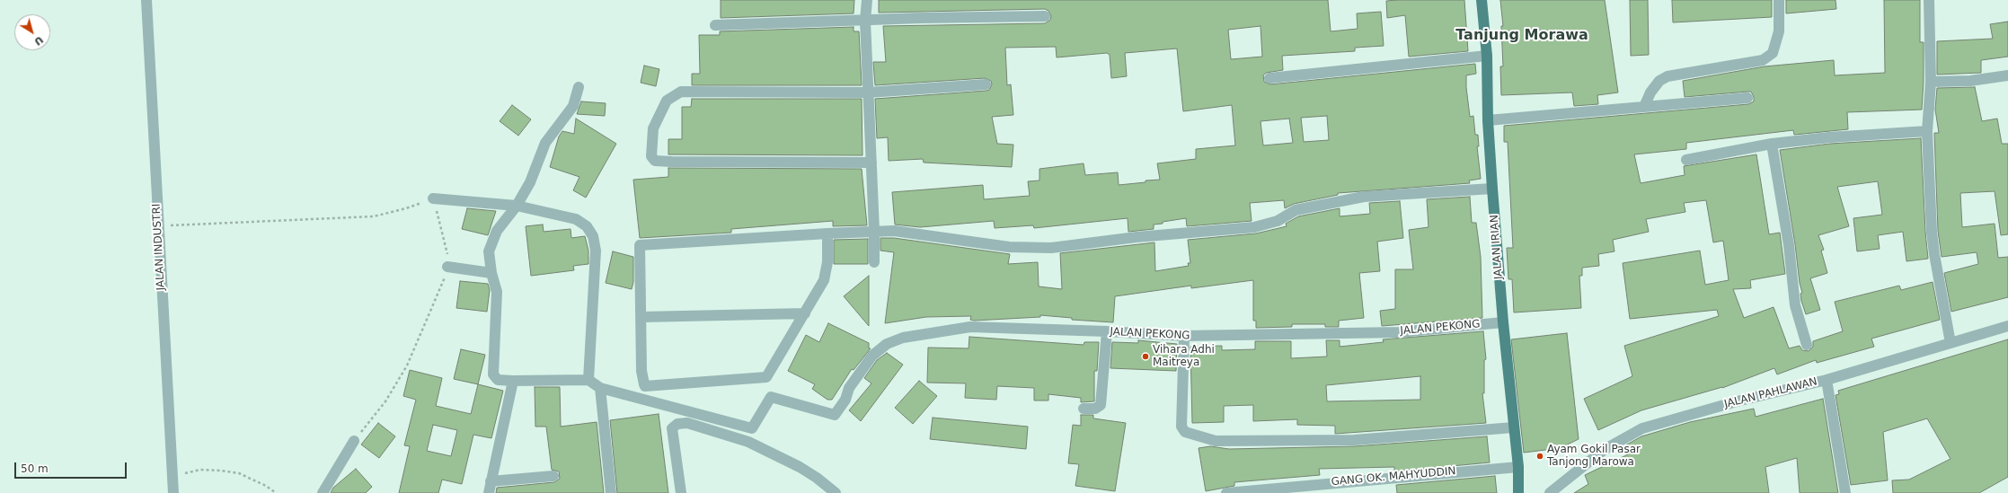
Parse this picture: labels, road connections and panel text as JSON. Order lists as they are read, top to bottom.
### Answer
{
  "streets": {
    "main road": ["JALAN IRIAN"],
    "street": [
      "JALAN INDUSTRI",
      "JALAN PEKONG",
      "JALAN PAHLAWAN",
      "GANG OK. MAHYUDDIN"
    ]
  },
  "crossings": [
    ["JALAN IRIAN", "JALAN PEKONG"],
    ["JALAN IRIAN", "GANG OK. MAHYUDDIN"]
  ],
  "districts": ["Tanjung Morawa"],
  "places": ["Vihara Adhi Maitreya", "Ayam Gokil Pasar Tanjong Marowa"],
  "scale_bar": "50 m",
  "north": "bottom right"
}
